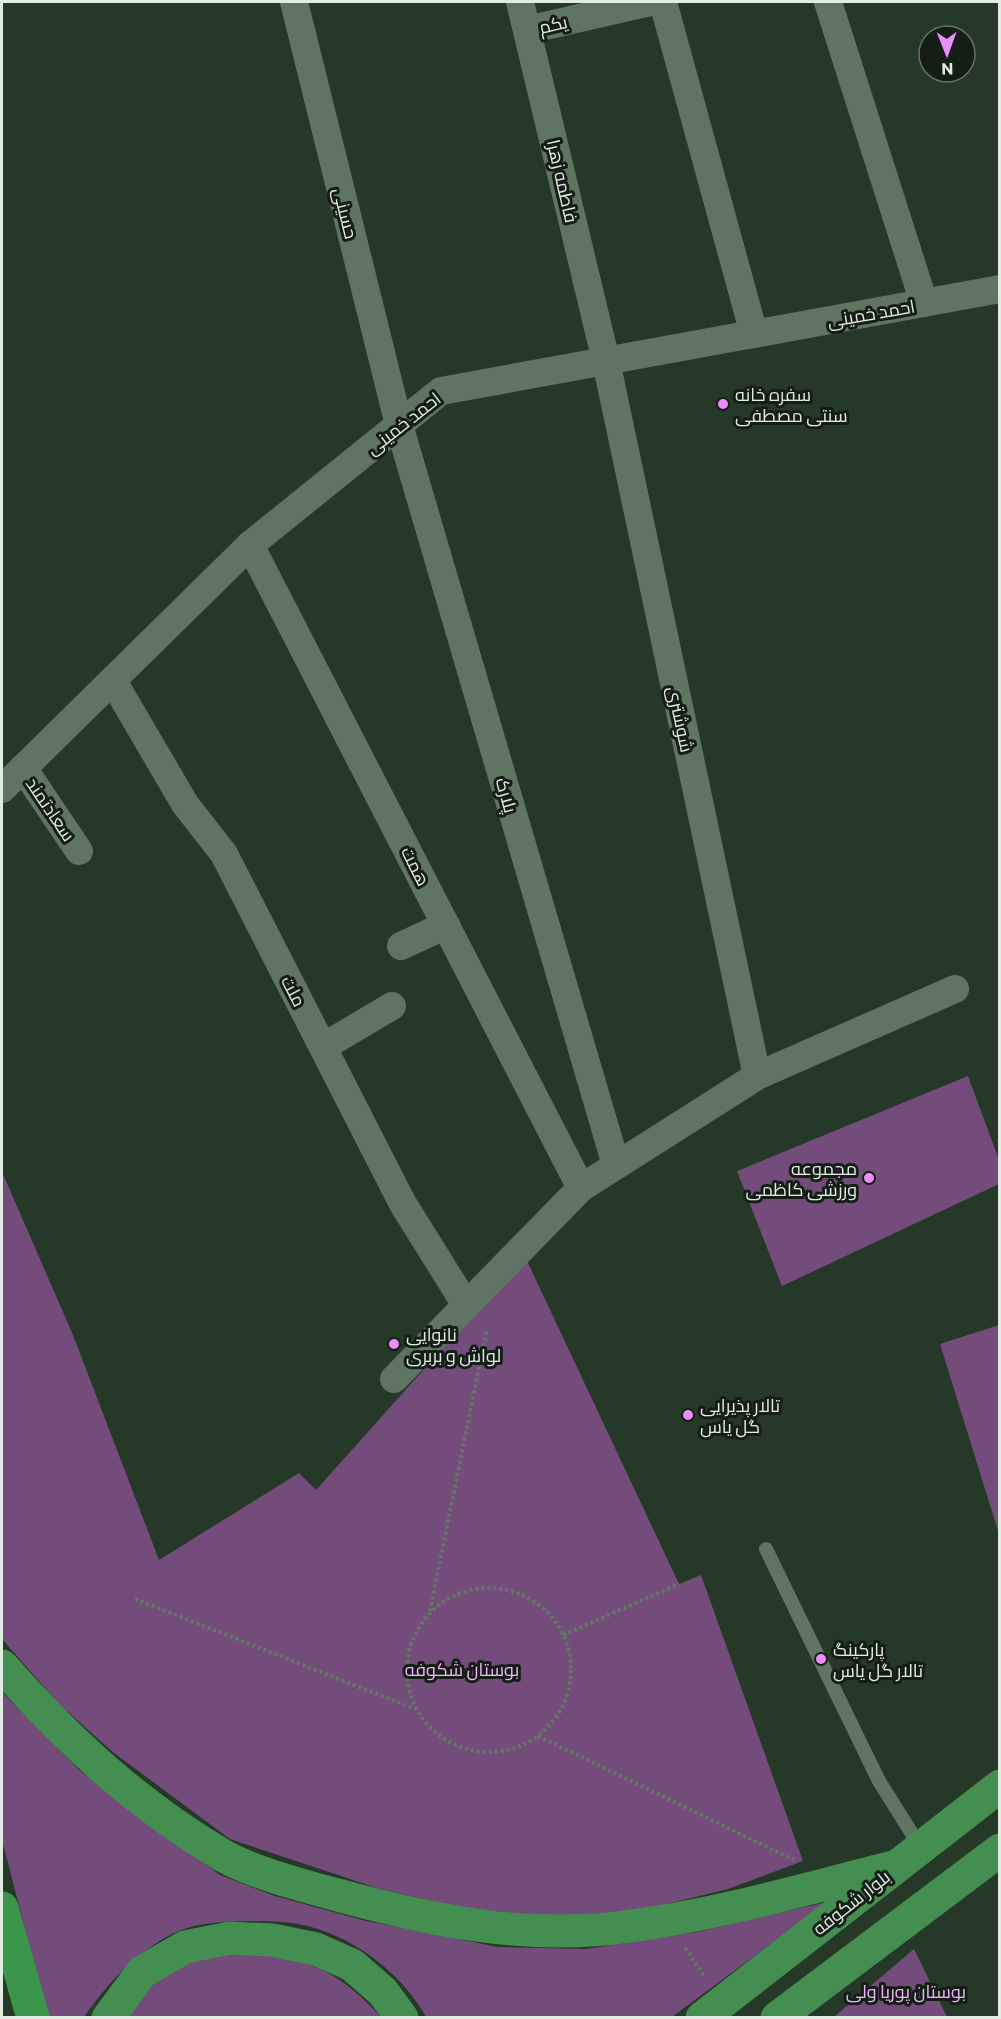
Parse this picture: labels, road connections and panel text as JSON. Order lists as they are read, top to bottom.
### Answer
{
  "streets": {
    "main road": ["بلوار شکوفه"],
    "street": [
      "یکم",
      "فاطمه زهرا",
      "حسینی",
      "احمد خمینی",
      "شوشتری",
      "پلارک",
      "سعادتمند",
      "همت",
      "ملت"
    ]
  },
  "crossings": [
    ["یکم", "فاطمه زهرا"],
    ["فاطمه زهرا", "احمد خمینی"],
    ["فاطمه زهرا", "شوشتری"],
    ["حسینی", "احمد خمینی"],
    ["حسینی", "پلارک"],
    ["احمد خمینی", "شوشتری"],
    ["احمد خمینی", "پلارک"],
    ["احمد خمینی", "سعادتمند"],
    ["احمد خمینی", "همت"],
    ["احمد خمینی", "ملت"]
  ],
  "parks": ["بوستان شکوفه", "بوستان پوریا ولی"],
  "places": [
    "سفره خانه سنتی مصطفی",
    "مجموعه ورزشی کاظمی",
    "نانوایی لواش و بربری",
    "تالار پذیرایی گل یاس",
    "پارکینگ تالار گل یاس"
  ],
  "north": "bottom"
}
